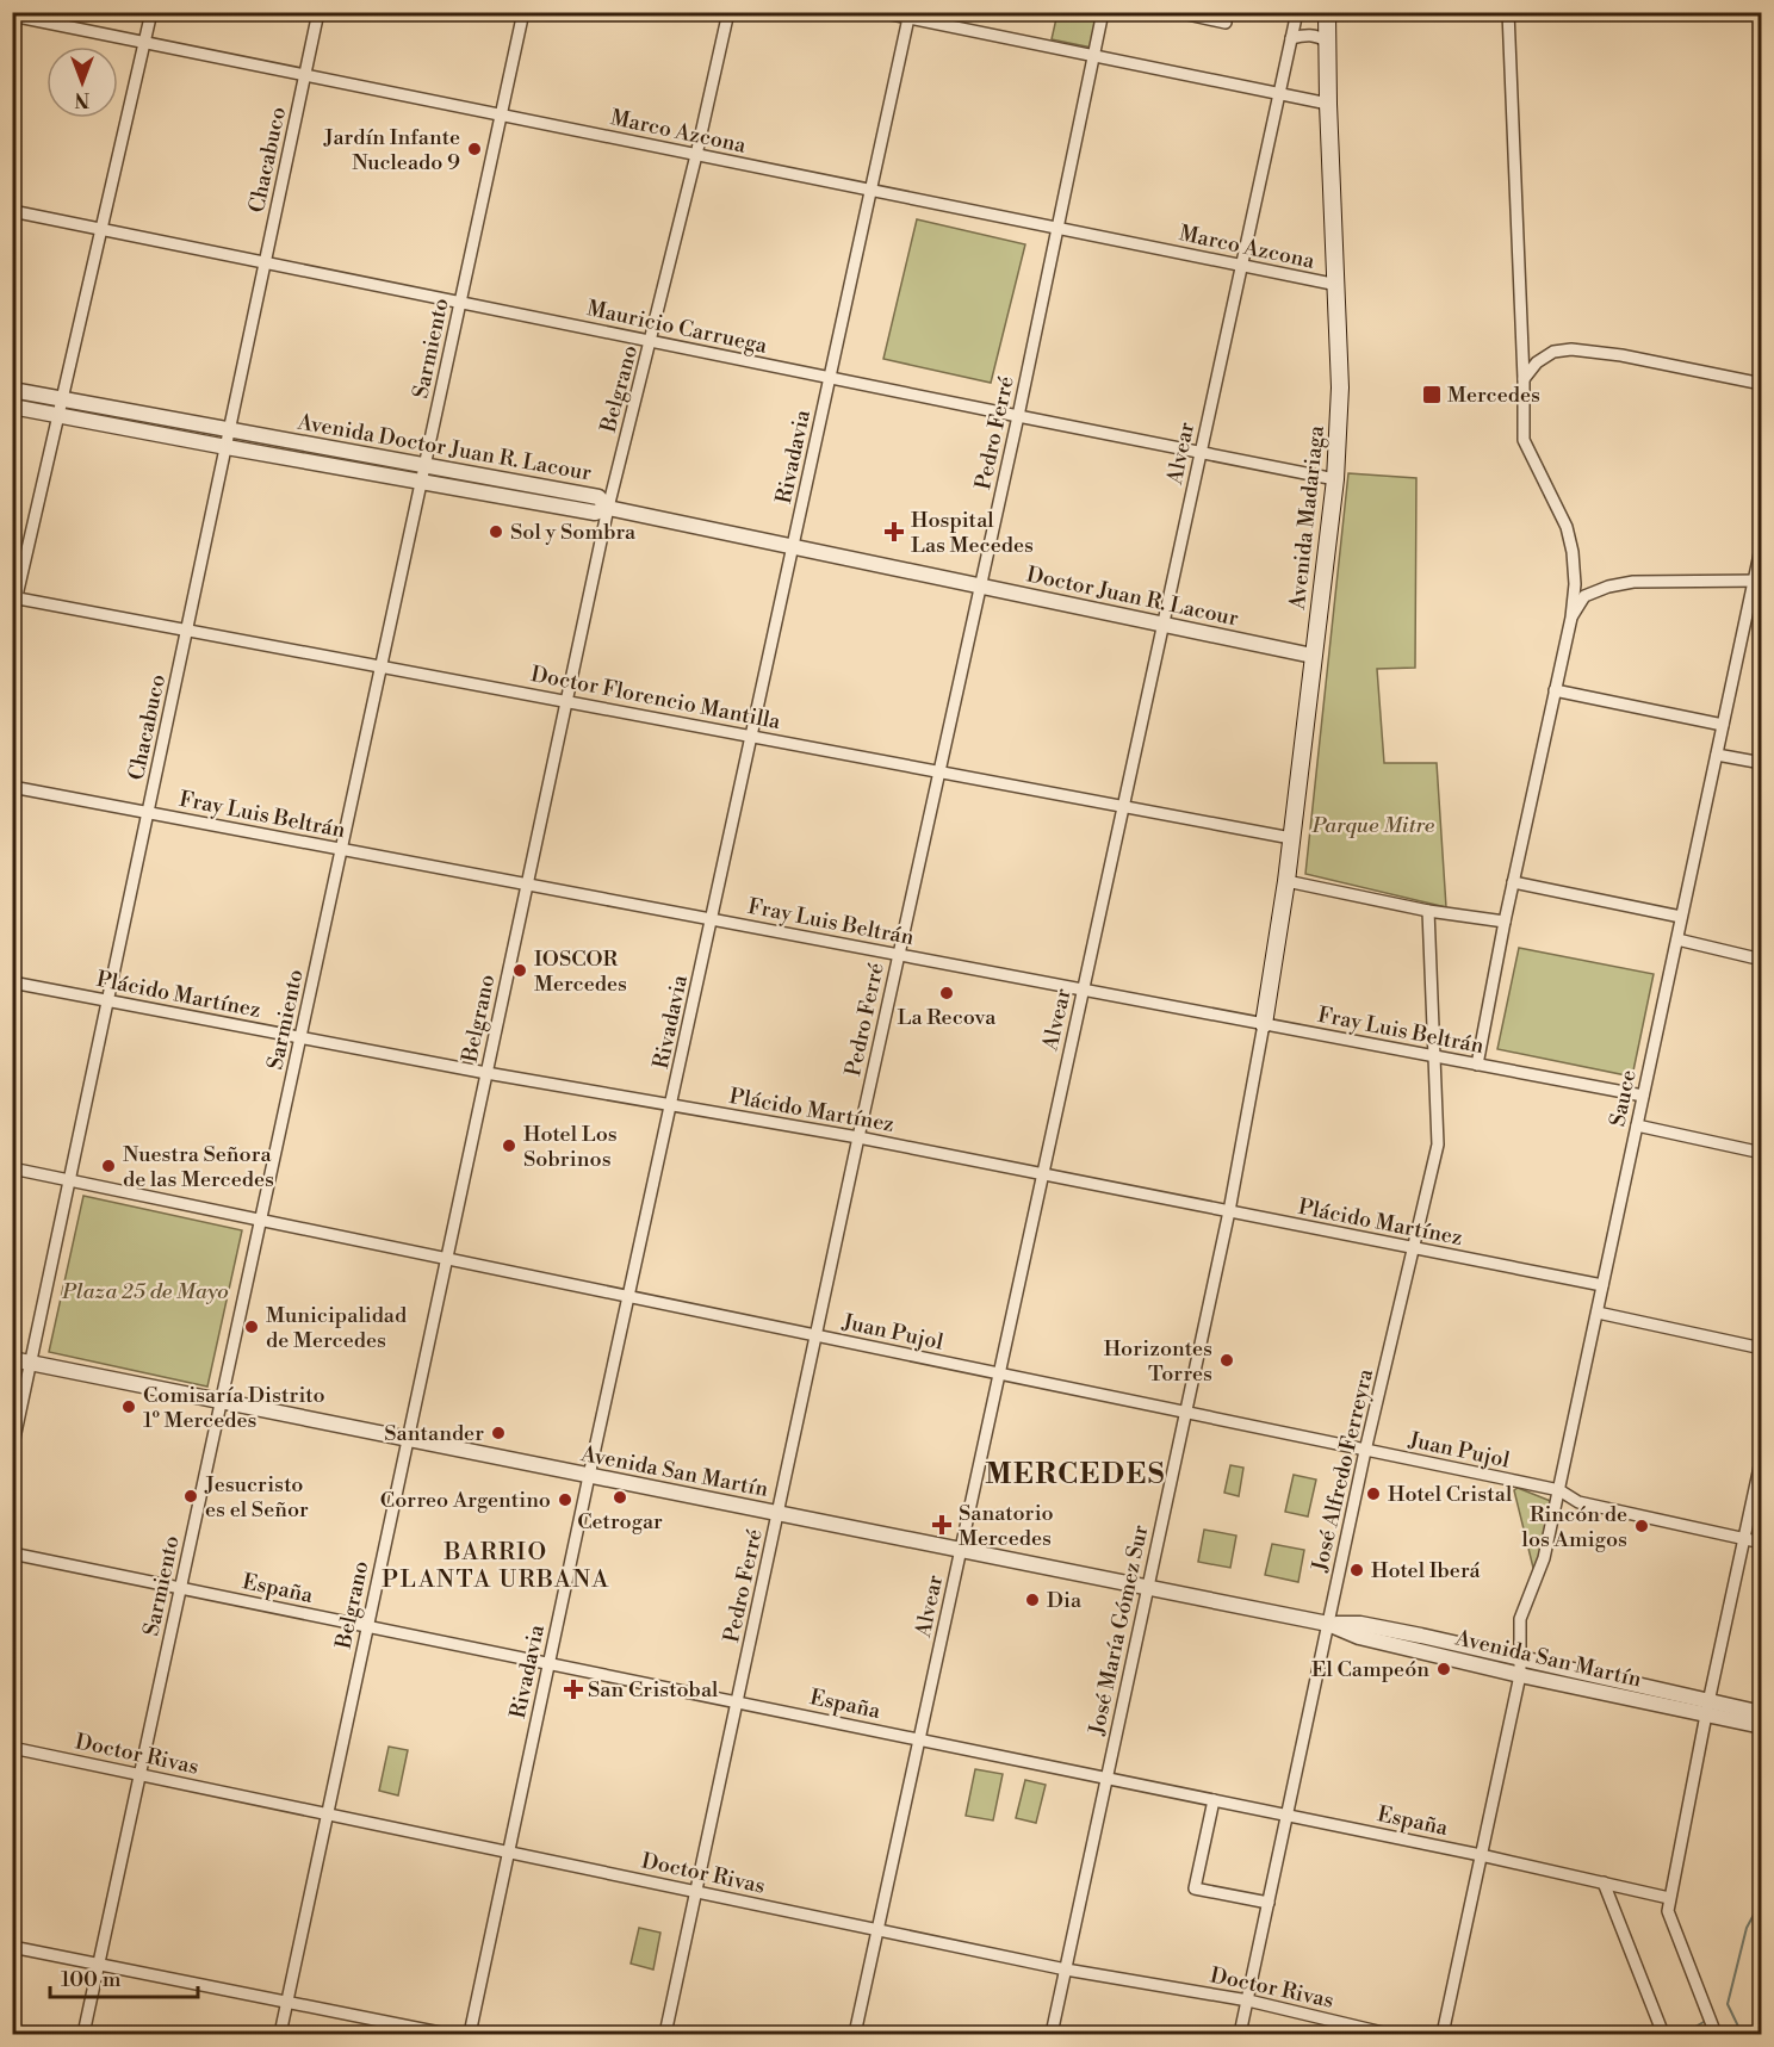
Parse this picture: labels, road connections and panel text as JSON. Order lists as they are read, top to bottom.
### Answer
{
  "streets": {
    "main road": ["Avenida Madariaga"],
    "street": [
      "Marco Azcona",
      "Chacabuco",
      "Mauricio Carruega",
      "Sarmiento",
      "Belgrano",
      "Pedro Ferré",
      "Avenida Doctor Juan R. Lacour",
      "Alvear",
      "Rivadavia",
      "Doctor Juan R. Lacour",
      "Doctor Florencio Mantilla",
      "Fray Luis Beltrán",
      "Plácido Martínez",
      "Sauce",
      "Juan Pujol",
      "José Alfredo Ferreyra",
      "Avenida San Martín",
      "España",
      "José María Gómez Sur",
      "Doctor Rivas"
    ]
  },
  "crossings": [
    ["Marco Azcona", "Chacabuco"],
    ["Marco Azcona", "Sarmiento"],
    ["Marco Azcona", "Belgrano"],
    ["Marco Azcona", "Pedro Ferré"],
    ["Marco Azcona", "Alvear"],
    ["Marco Azcona", "Rivadavia"],
    ["Marco Azcona", "Avenida Madariaga"],
    ["Chacabuco", "Mauricio Carruega"],
    ["Chacabuco", "Avenida Doctor Juan R. Lacour"],
    ["Chacabuco", "Doctor Florencio Mantilla"],
    ["Chacabuco", "Fray Luis Beltrán"],
    ["Chacabuco", "Plácido Martínez"],
    ["Chacabuco", "Juan Pujol"],
    ["Chacabuco", "Avenida San Martín"],
    ["Mauricio Carruega", "Sarmiento"],
    ["Mauricio Carruega", "Belgrano"],
    ["Mauricio Carruega", "Pedro Ferré"],
    ["Mauricio Carruega", "Alvear"],
    ["Mauricio Carruega", "Rivadavia"],
    ["Mauricio Carruega", "Avenida Madariaga"],
    ["Sarmiento", "Avenida Doctor Juan R. Lacour"],
    ["Sarmiento", "Doctor Florencio Mantilla"],
    ["Sarmiento", "Fray Luis Beltrán"],
    ["Sarmiento", "Plácido Martínez"],
    ["Sarmiento", "Juan Pujol"],
    ["Sarmiento", "Avenida San Martín"],
    ["Sarmiento", "España"],
    ["Sarmiento", "Doctor Rivas"],
    ["Belgrano", "Avenida Doctor Juan R. Lacour"],
    ["Belgrano", "Doctor Juan R. Lacour"],
    ["Belgrano", "Doctor Florencio Mantilla"],
    ["Belgrano", "Fray Luis Beltrán"],
    ["Belgrano", "Plácido Martínez"],
    ["Belgrano", "Juan Pujol"],
    ["Belgrano", "Avenida San Martín"],
    ["Belgrano", "España"],
    ["Belgrano", "Doctor Rivas"],
    ["Pedro Ferré", "Doctor Juan R. Lacour"],
    ["Pedro Ferré", "Doctor Florencio Mantilla"],
    ["Pedro Ferré", "Fray Luis Beltrán"],
    ["Pedro Ferré", "Plácido Martínez"],
    ["Pedro Ferré", "Juan Pujol"],
    ["Pedro Ferré", "Avenida San Martín"],
    ["Pedro Ferré", "España"],
    ["Pedro Ferré", "Doctor Rivas"],
    ["Avenida Doctor Juan R. Lacour", "Doctor Juan R. Lacour"],
    ["Alvear", "Doctor Juan R. Lacour"],
    ["Alvear", "Doctor Florencio Mantilla"],
    ["Alvear", "Fray Luis Beltrán"],
    ["Alvear", "Plácido Martínez"],
    ["Alvear", "Juan Pujol"],
    ["Alvear", "Avenida San Martín"],
    ["Alvear", "España"],
    ["Alvear", "Doctor Rivas"],
    ["Rivadavia", "Doctor Juan R. Lacour"],
    ["Rivadavia", "Doctor Florencio Mantilla"],
    ["Rivadavia", "Fray Luis Beltrán"],
    ["Rivadavia", "Plácido Martínez"],
    ["Rivadavia", "Juan Pujol"],
    ["Rivadavia", "Avenida San Martín"],
    ["Rivadavia", "España"],
    ["Rivadavia", "Doctor Rivas"],
    ["Avenida Madariaga", "Doctor Juan R. Lacour"],
    ["Avenida Madariaga", "Doctor Florencio Mantilla"],
    ["Avenida Madariaga", "Fray Luis Beltrán"],
    ["Avenida Madariaga", "José María Gómez Sur"],
    ["Fray Luis Beltrán", "Sauce"],
    ["Fray Luis Beltrán", "José Alfredo Ferreyra"],
    ["Fray Luis Beltrán", "José María Gómez Sur"],
    ["Plácido Martínez", "Sauce"],
    ["Plácido Martínez", "José Alfredo Ferreyra"],
    ["Plácido Martínez", "José María Gómez Sur"],
    ["Sauce", "Juan Pujol"],
    ["Sauce", "Avenida San Martín"],
    ["Sauce", "España"],
    ["Juan Pujol", "José Alfredo Ferreyra"],
    ["Juan Pujol", "José María Gómez Sur"],
    ["José Alfredo Ferreyra", "Avenida San Martín"],
    ["José Alfredo Ferreyra", "España"],
    ["José Alfredo Ferreyra", "Doctor Rivas"],
    ["Avenida San Martín", "José María Gómez Sur"],
    ["España", "José María Gómez Sur"],
    ["José María Gómez Sur", "Doctor Rivas"]
  ],
  "districts": ["MERCEDES", "BARRIO PLANTA URBANA"],
  "parks": ["Parque Mitre", "Plaza 25 de Mayo"],
  "places": {
    "other": [
      "Jardín Infante Nucleado 9",
      "Sol y Sombra",
      "IOSCOR Mercedes",
      "La Recova",
      "Hotel Los Sobrinos",
      "Nuestra Señora de las Mercedes",
      "Municipalidad de Mercedes",
      "Horizontes Torres",
      "Comisaría Distrito 1º Mercedes",
      "Santander",
      "Hotel Cristal",
      "Jesucristo es el Señor",
      "Cetrogar",
      "Correo Argentino",
      "Rincón de los Amigos",
      "Hotel Iberá",
      "Dia",
      "El Campeón"
    ],
    "transit": ["Mercedes"],
    "health": ["Hospital Las Mecedes", "Sanatorio Mercedes", "San Cristobal"]
  },
  "scale_bar": "100 m",
  "north": "bottom"
}
